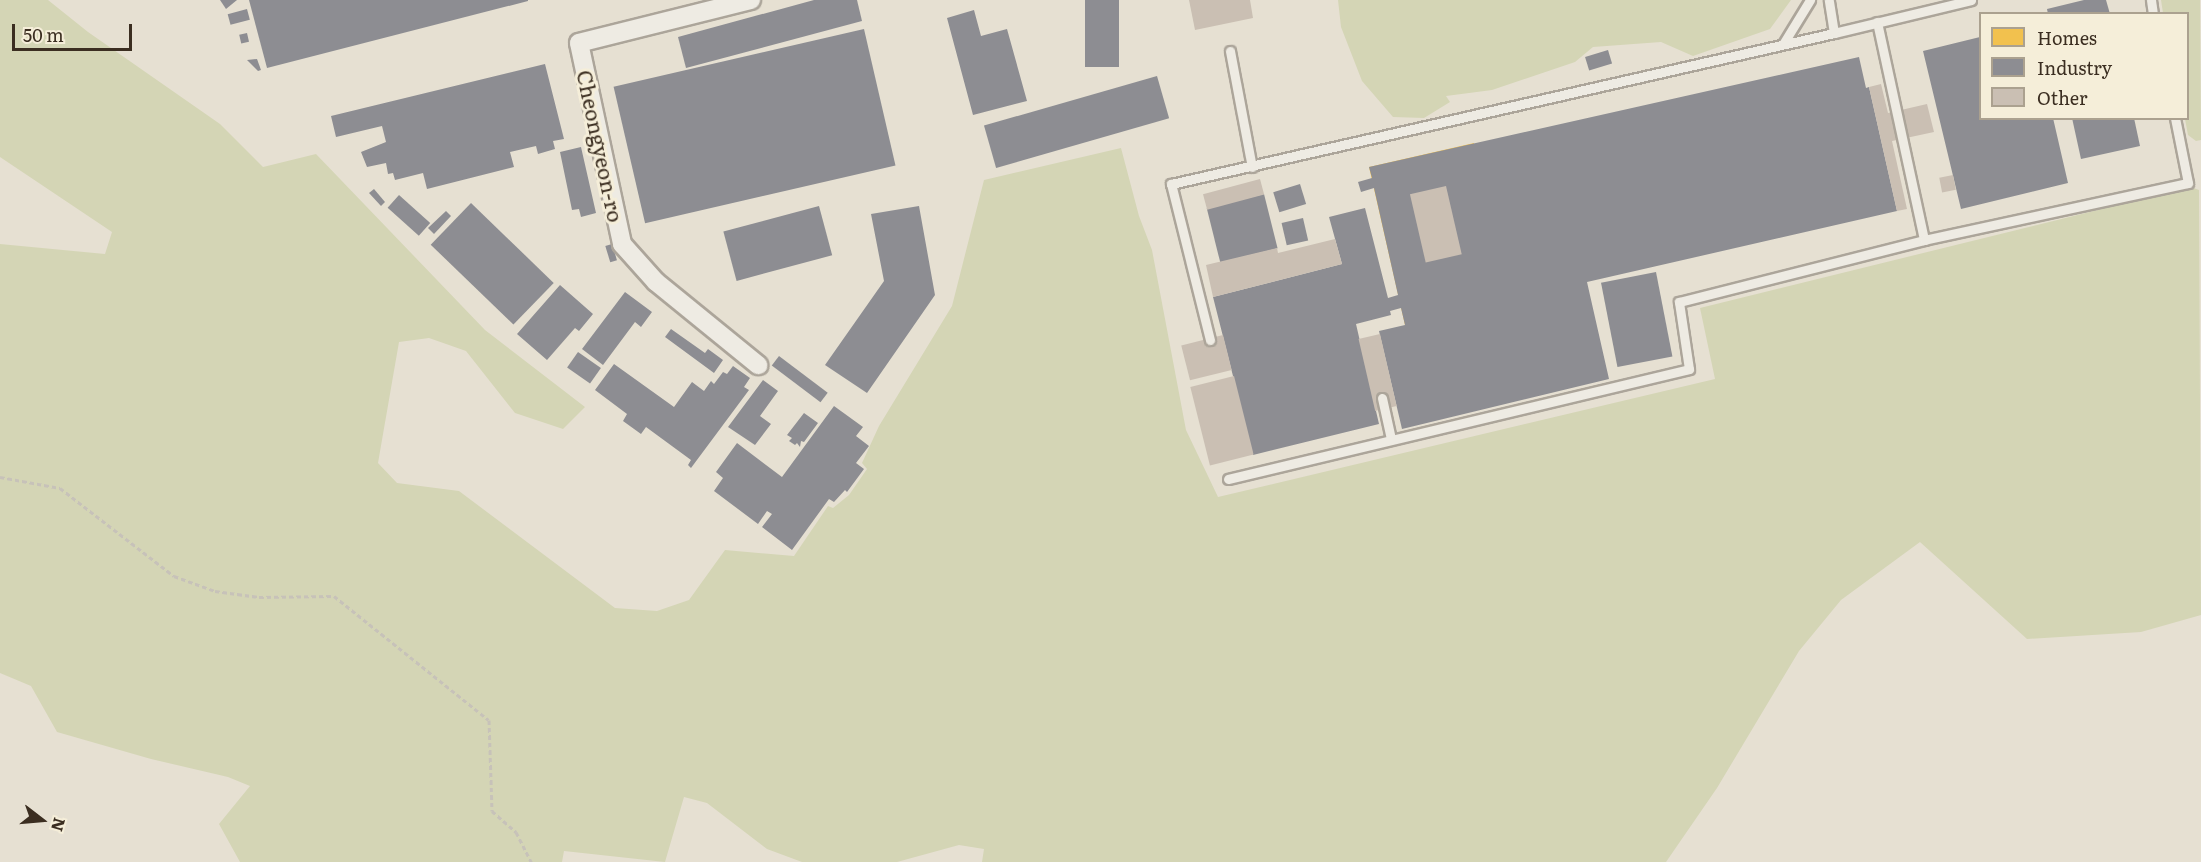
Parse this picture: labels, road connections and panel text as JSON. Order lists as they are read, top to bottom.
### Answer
{
  "streets": {
    "street": ["Cheongyeon-ro"]
  },
  "legend": ["Homes", "Industry", "Other"],
  "scale_bar": "50 m",
  "north": "right"
}
